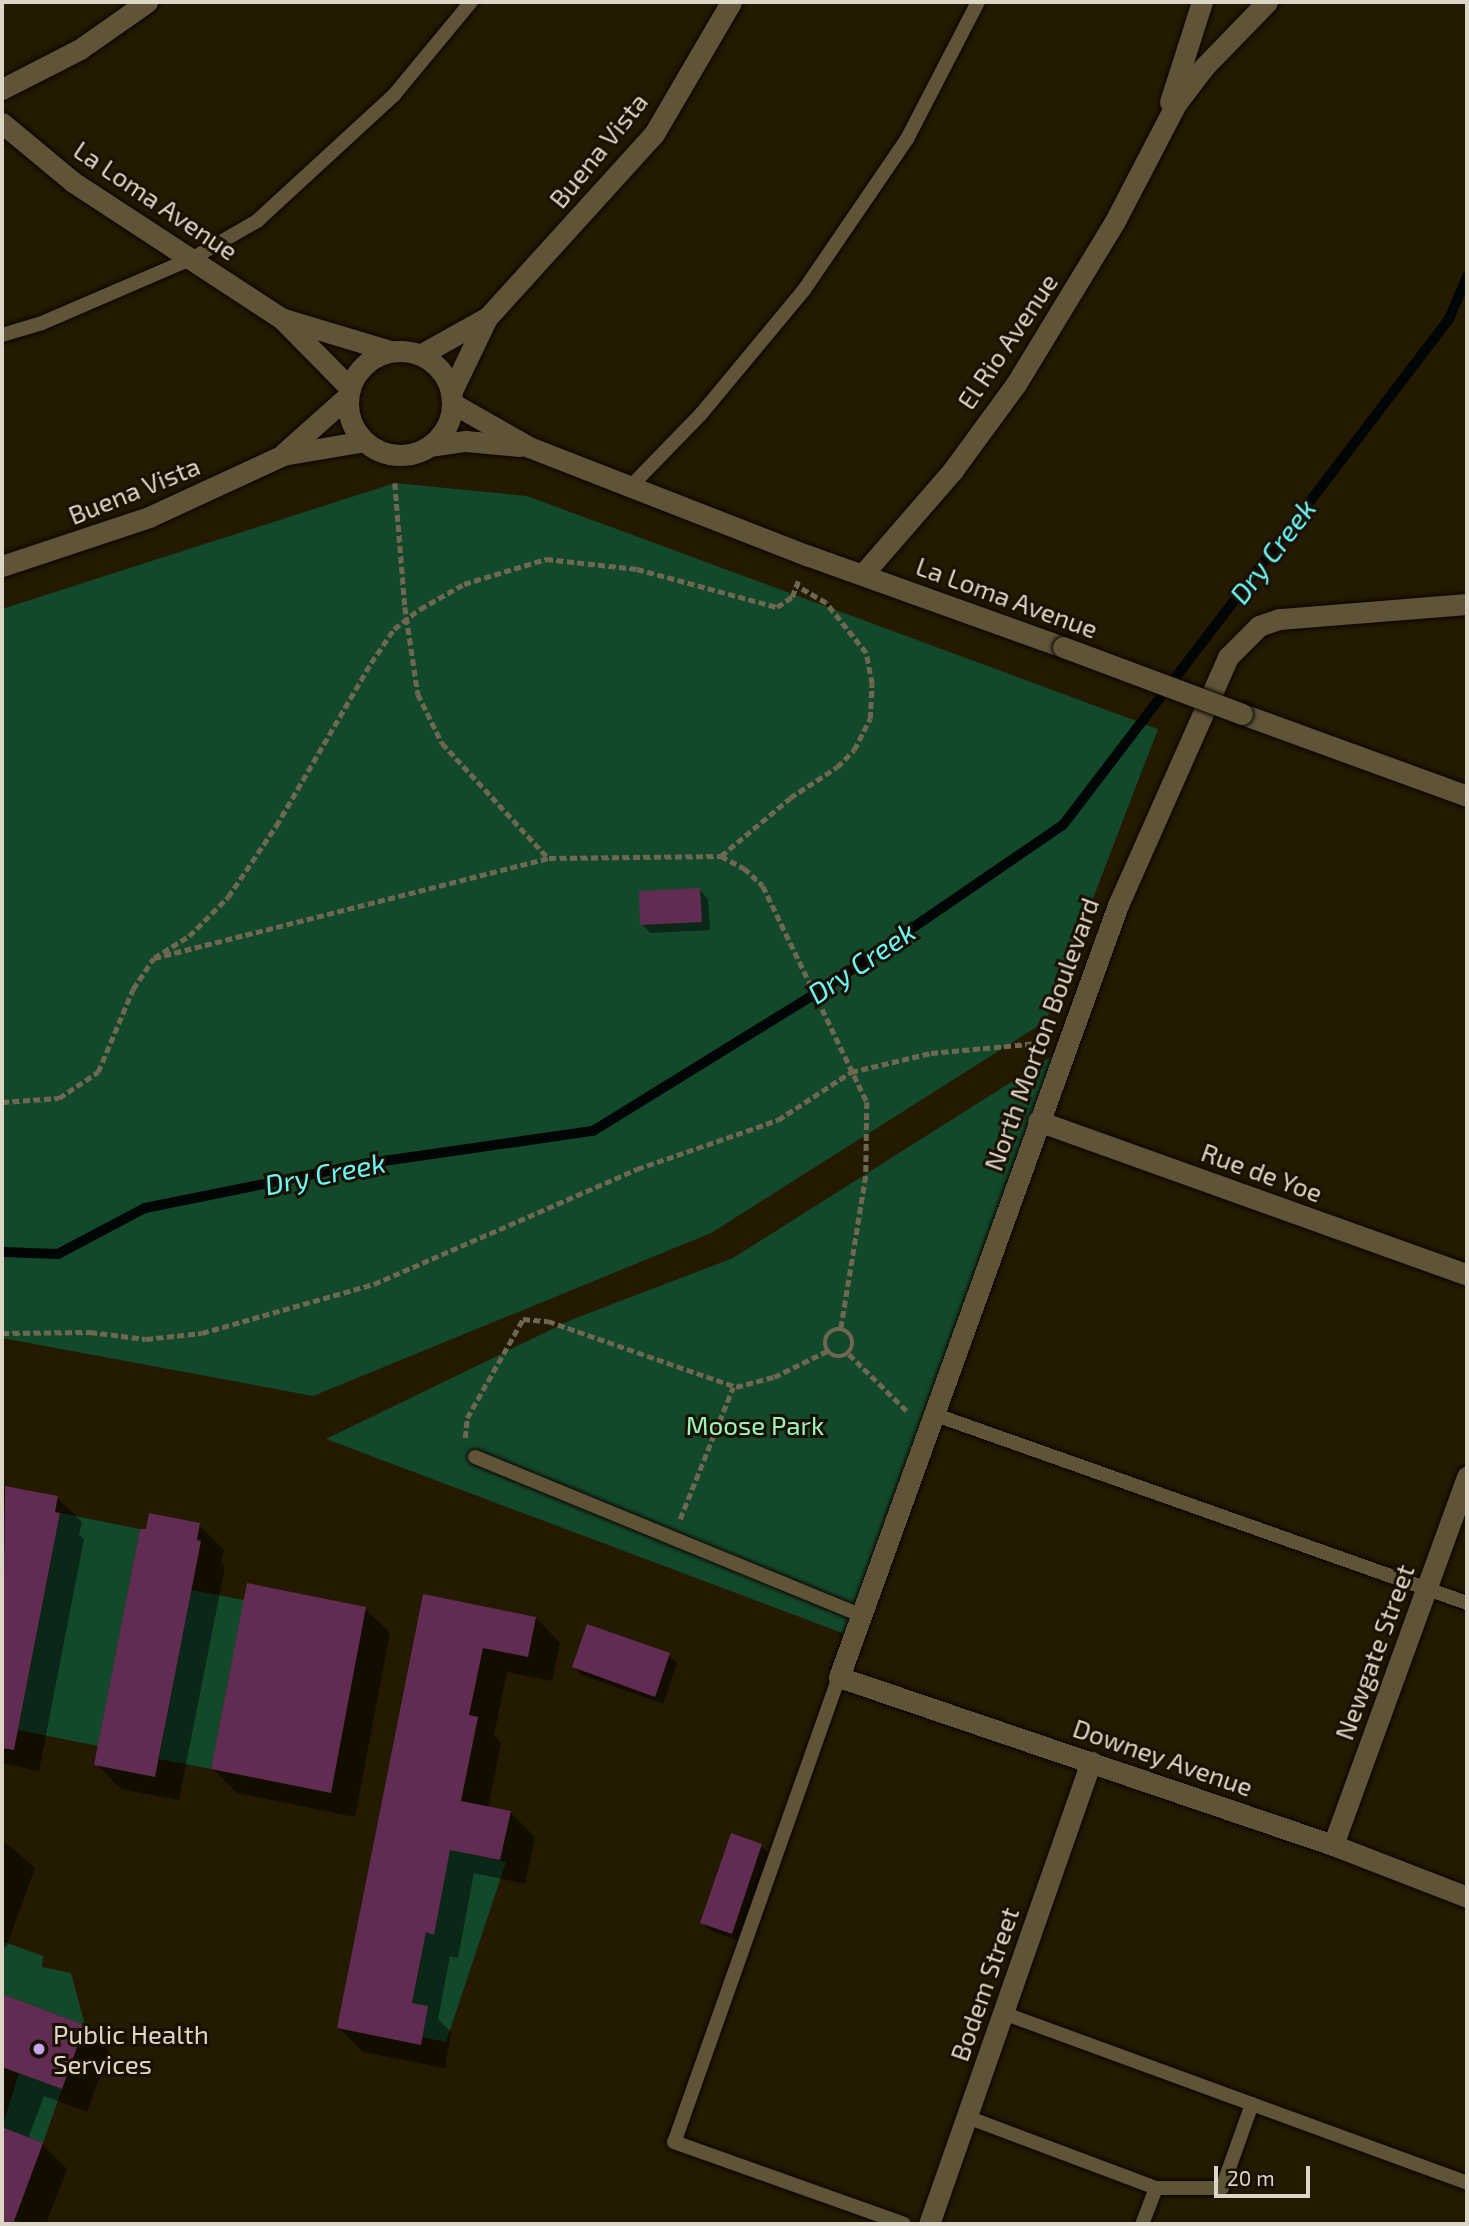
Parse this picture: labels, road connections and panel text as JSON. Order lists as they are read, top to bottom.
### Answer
{
  "streets": {
    "street": [
      "Buena Vista",
      "La Loma Avenue",
      "El Rio Avenue",
      "North Morton Boulevard",
      "Rue de Yoe",
      "Newgate Street",
      "Downey Avenue",
      "Bodem Street"
    ]
  },
  "crossings": [
    ["Buena Vista", "La Loma Avenue"],
    ["La Loma Avenue", "El Rio Avenue"],
    ["North Morton Boulevard", "Rue de Yoe"],
    ["North Morton Boulevard", "Downey Avenue"],
    ["Newgate Street", "Downey Avenue"],
    ["Downey Avenue", "Bodem Street"]
  ],
  "water": ["Dry Creek"],
  "parks": ["Moose Park"],
  "places": ["Public Health Services"],
  "scale_bar": "20 m"
}
